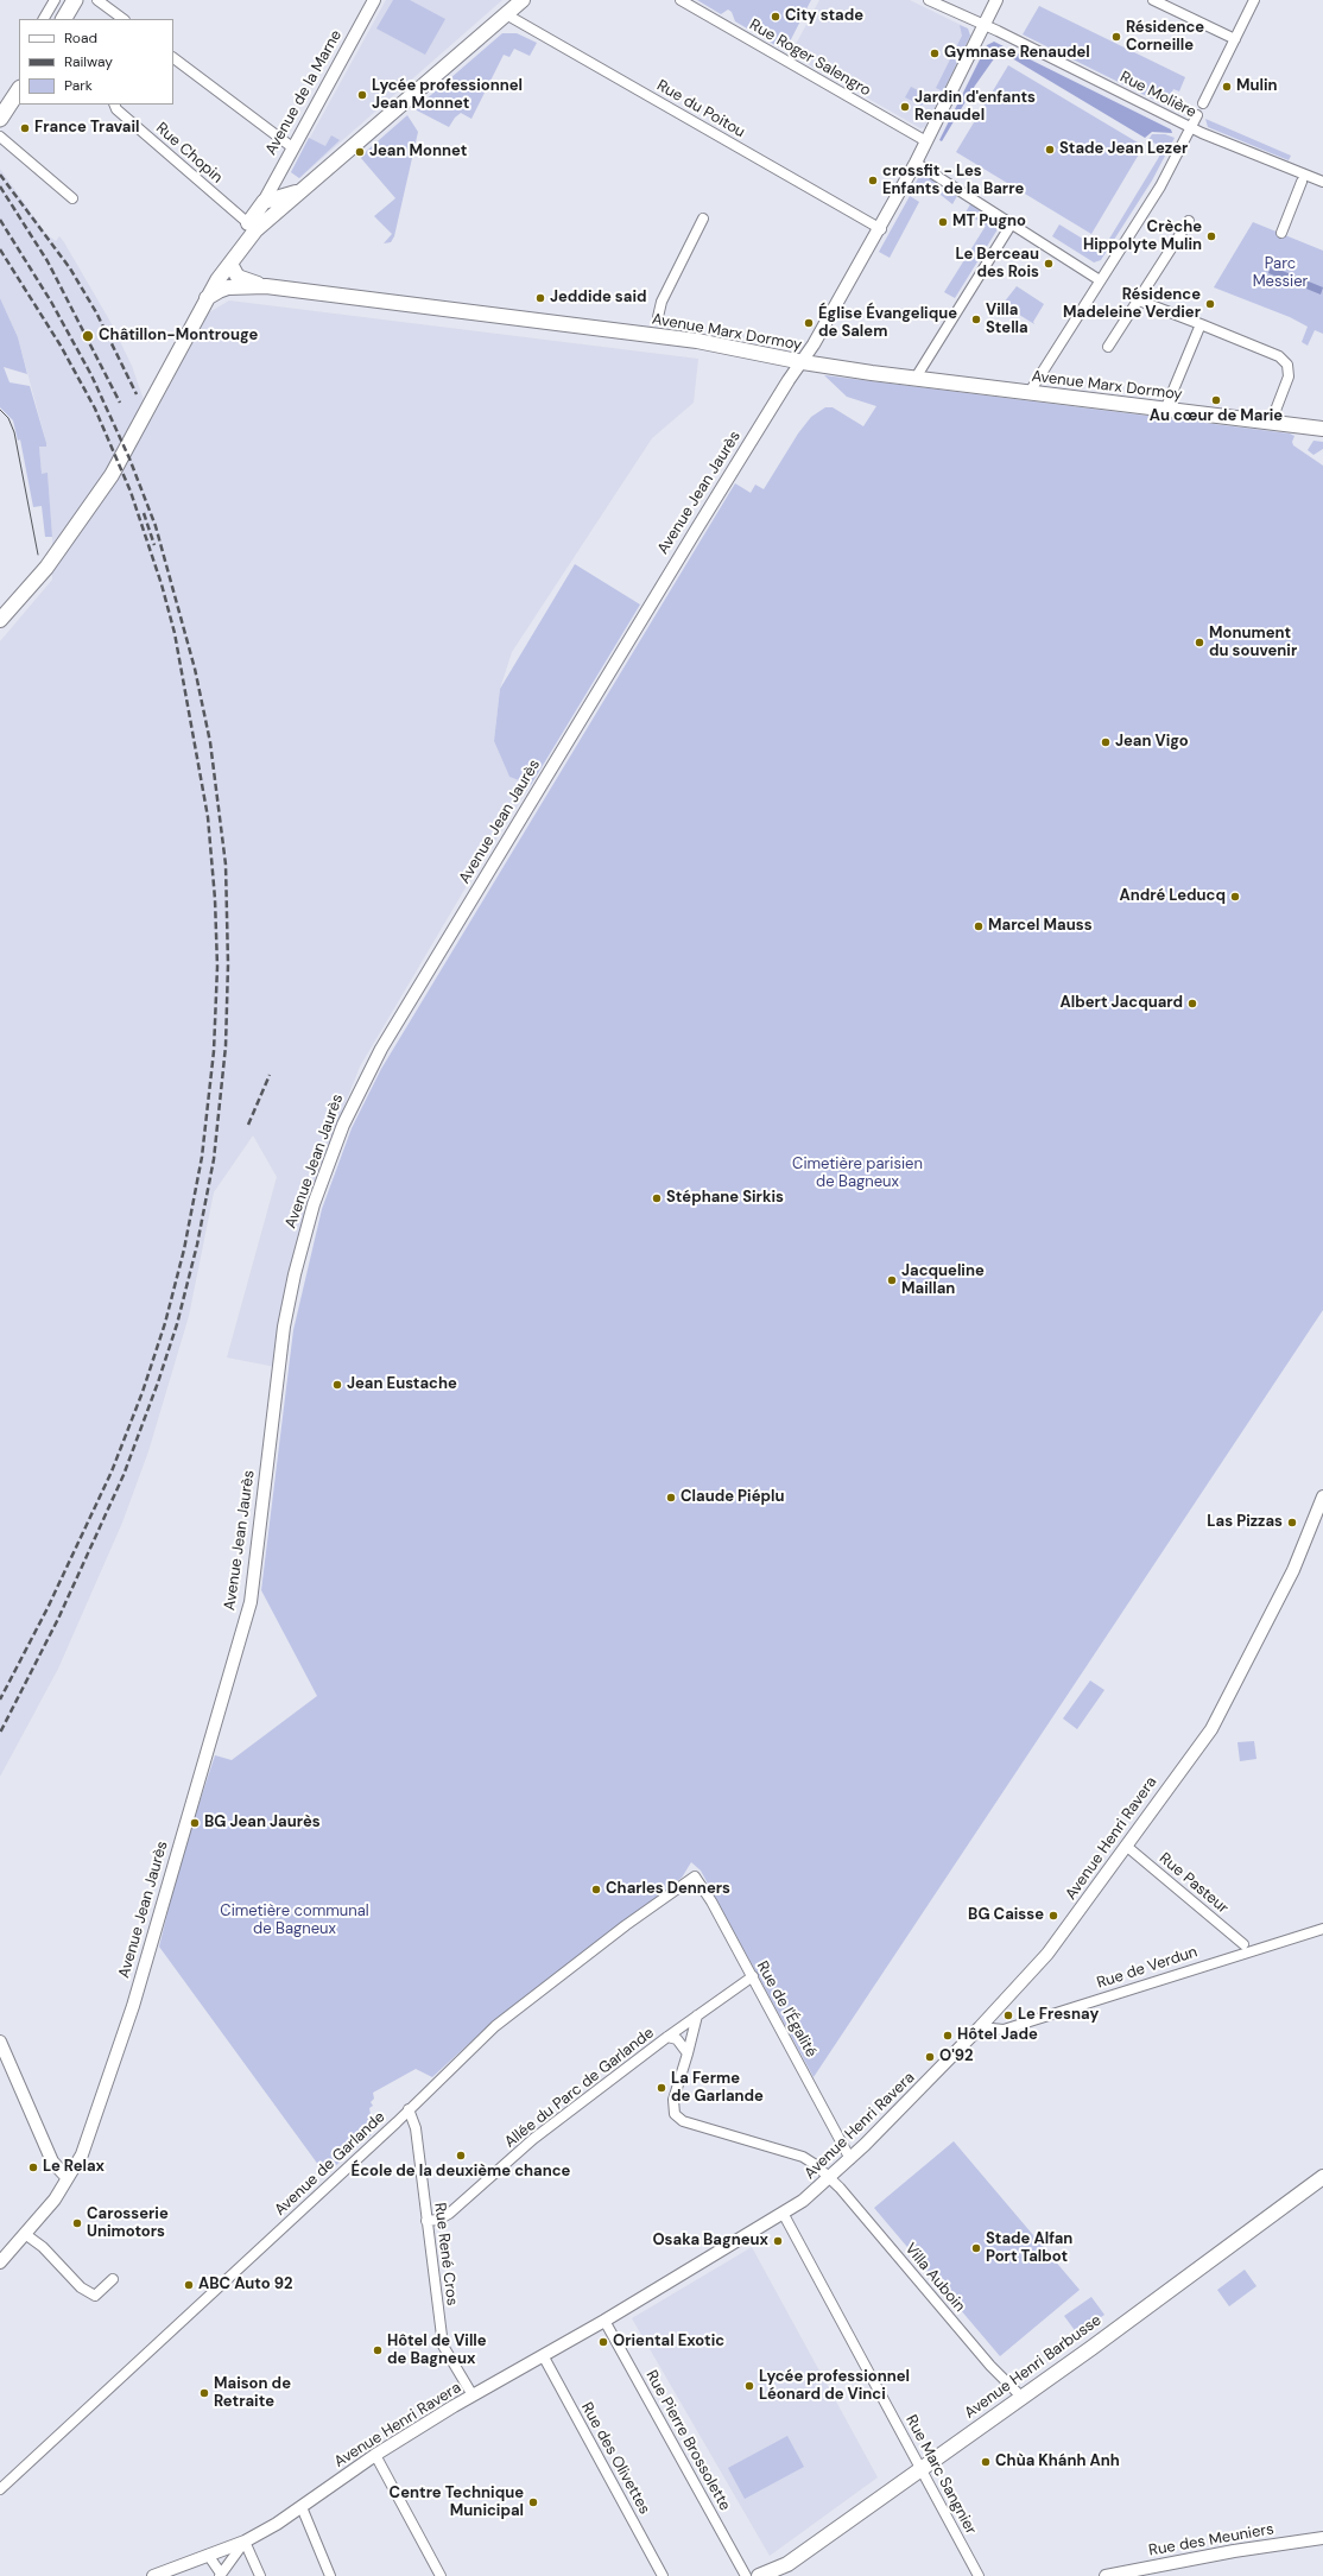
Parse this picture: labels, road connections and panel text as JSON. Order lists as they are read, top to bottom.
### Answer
{
  "streets": {
    "main road": ["Avenue Marx Dormoy", "Avenue Henri Barbusse"],
    "street": [
      "Rue Roger Salengro",
      "Avenue de la Marne",
      "Rue Molière",
      "Rue du Poitou",
      "Rue Chopin",
      "Avenue Jean Jaurès",
      "Avenue Henri Ravera",
      "Rue Pasteur",
      "Rue de Verdun",
      "Rue de l'Égalité",
      "Allée du Parc de Garlande",
      "Avenue de Garlande",
      "Rue René Cros",
      "Villa Auboin",
      "Rue Pierre Brossolette",
      "Rue des Olivettes",
      "Rue Marc Sangnier",
      "Rue des Meuniers"
    ]
  },
  "crossings": [
    ["Rue Roger Salengro", "Avenue Jean Jaurès"],
    ["Rue Molière", "Avenue Jean Jaurès"],
    ["Rue du Poitou", "Avenue Jean Jaurès"],
    ["Avenue Marx Dormoy", "Avenue Jean Jaurès"],
    ["Avenue Henri Ravera", "Rue Pasteur"],
    ["Avenue Henri Ravera", "Rue de Verdun"],
    ["Avenue Henri Ravera", "Rue de l'Égalité"],
    ["Avenue Henri Ravera", "Rue René Cros"],
    ["Avenue Henri Ravera", "Villa Auboin"],
    ["Avenue Henri Ravera", "Rue Pierre Brossolette"],
    ["Avenue Henri Ravera", "Rue des Olivettes"],
    ["Avenue Henri Ravera", "Rue Marc Sangnier"],
    ["Rue de l'Égalité", "Allée du Parc de Garlande"],
    ["Rue de l'Égalité", "Avenue de Garlande"],
    ["Allée du Parc de Garlande", "Rue René Cros"],
    ["Allée du Parc de Garlande", "Villa Auboin"],
    ["Avenue de Garlande", "Rue René Cros"],
    ["Villa Auboin", "Avenue Henri Barbusse"],
    ["Avenue Henri Barbusse", "Rue Marc Sangnier"]
  ],
  "parks": ["Parc Messier", "Cimetière parisien de Bagneux", "Cimetière communal de Bagneux"],
  "places": [
    "City stade",
    "Résidence Corneille",
    "Gymnase Renaudel",
    "Mulin",
    "Lycée professionnel Jean Monnet",
    "Jardin d'enfants Renaudel",
    "France Travail",
    "Stade Jean Lezer",
    "Jean Monnet",
    "crossfit - Les Enfants de la Barre",
    "MT Pugno",
    "Crèche Hippolyte Mulin",
    "Le Berceau des Rois",
    "Jeddide said",
    "Résidence Madeleine Verdier",
    "Villa Stella",
    "Église Évangelique de Salem",
    "Châtillon-Montrouge",
    "Au cœur de Marie",
    "Monument du souvenir",
    "Jean Vigo",
    "André Leducq",
    "Marcel Mauss",
    "Albert Jacquard",
    "Stéphane Sirkis",
    "Jacqueline Maillan",
    "Jean Eustache",
    "Claude Piéplu",
    "Las Pizzas",
    "BG Jean Jaurès",
    "Charles Denners",
    "BG Caisse",
    "Le Fresnay",
    "Hôtel Jade",
    "O'92",
    "La Ferme de Garlande",
    "École de la deuxième chance",
    "Le Relax",
    "Carosserie Unimotors",
    "Osaka Bagneux",
    "Stade Alfan Port Talbot",
    "ABC Auto 92",
    "Oriental Exotic",
    "Hôtel de Ville de Bagneux",
    "Lycée professionnel Léonard de Vinci",
    "Maison de Retraite",
    "Chùa Khánh Anh",
    "Centre Technique Municipal"
  ],
  "legend": ["Road", "Railway", "Park"]
}
